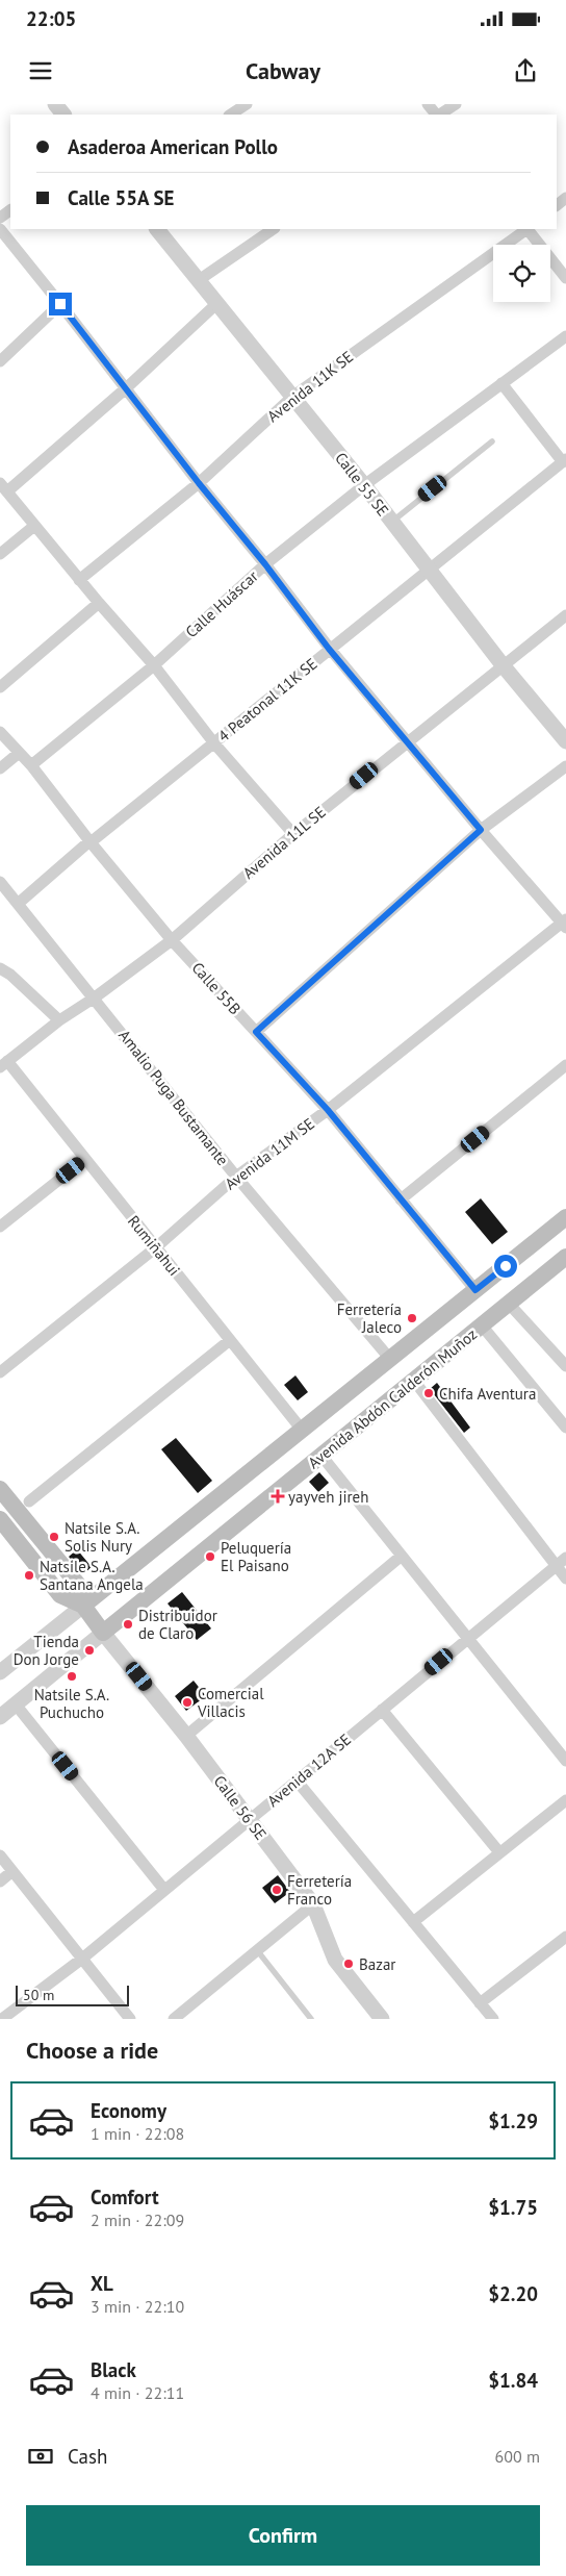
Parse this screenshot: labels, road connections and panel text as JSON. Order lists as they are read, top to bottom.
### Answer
{
  "streets": {
    "main road": ["Avenida Abdón Calderón Muñoz", "Calle 56 SE"],
    "street": [
      "Avenida 11K SE",
      "Calle 55 SE",
      "Calle Huáscar",
      "4 Peatonal 11K SE",
      "Avenida 11L SE",
      "Calle 55B",
      "Amalio Puga Bustamante",
      "Avenida 11M SE",
      "Rumiñahui",
      "Avenida 12A SE"
    ]
  },
  "crossings": [
    ["Avenida 11K SE", "Calle 55 SE"],
    ["Calle 55 SE", "Calle Huáscar"],
    ["Calle 55 SE", "4 Peatonal 11K SE"],
    ["Calle 55 SE", "Avenida 11L SE"],
    ["Calle Huáscar", "Calle 55B"],
    ["4 Peatonal 11K SE", "Calle 55B"],
    ["4 Peatonal 11K SE", "Amalio Puga Bustamante"],
    ["Avenida 11L SE", "Calle 55B"],
    ["Avenida 11L SE", "Amalio Puga Bustamante"],
    ["Avenida 11L SE", "Rumiñahui"],
    ["Calle 55B", "Avenida 11M SE"],
    ["Calle 55B", "Avenida Abdón Calderón Muñoz"],
    ["Amalio Puga Bustamante", "Avenida 11M SE"],
    ["Amalio Puga Bustamante", "Avenida Abdón Calderón Muñoz"],
    ["Avenida 11M SE", "Rumiñahui"],
    ["Rumiñahui", "Avenida Abdón Calderón Muñoz"],
    ["Avenida Abdón Calderón Muñoz", "Calle 56 SE"],
    ["Avenida 12A SE", "Calle 56 SE"]
  ],
  "places": {
    "other": [
      "Ferretería Jaleco",
      "Chifa Aventura",
      "Natsile S.A. Solis Nury",
      "Peluquería El Paisano",
      "Natsile S.A. Santana Angela",
      "Distribuidor de Claro",
      "Tienda Don Jorge",
      "Natsile S.A. Puchucho",
      "Comercial Villacis",
      "Ferretería Franco",
      "Bazar"
    ],
    "health": ["yayveh jireh"]
  },
  "scale_bar": "50 m",
  "page": {
    "status": "22:05",
    "header": "Cabway",
    "banner": ["Asaderoa American Pollo", "Calle 55A SE"],
    "scale": "50 m",
    "heading": "Choose a ride",
    "list": [
      {
        "name": "Economy",
        "note": "1 min · 22:08",
        "value": "$1.29"
      },
      {
        "name": "Comfort",
        "note": "2 min · 22:09",
        "value": "$1.75"
      },
      {
        "name": "XL",
        "note": "3 min · 22:10",
        "value": "$2.20"
      },
      {
        "name": "Black",
        "note": "4 min · 22:11",
        "value": "$1.84"
      }
    ],
    "pay": ["Cash", "600 m"],
    "buttons": "Confirm"
  }
}
